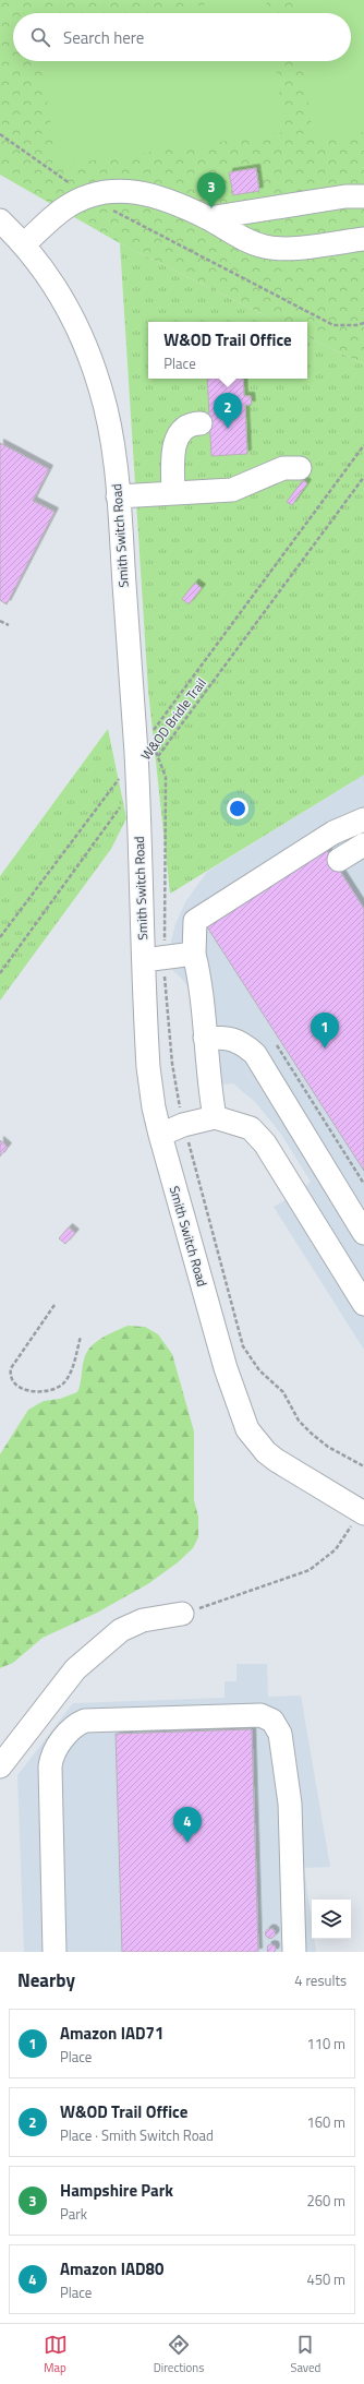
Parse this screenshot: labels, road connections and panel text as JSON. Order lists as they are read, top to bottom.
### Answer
{
  "streets": {
    "street": ["Smith Switch Road"],
    "path": ["W&OD Bridle Trail"]
  },
  "crossings": [
    ["Smith Switch Road", "W&OD Bridle Trail"]
  ],
  "page": {
    "search": "Search here",
    "pins": [
      "3",
      "2",
      "1",
      "4"
    ],
    "popup": ["W&OD Trail Office", "Place"],
    "heading": ["Nearby", "4 results"],
    "list": [
      {
        "mark": "1",
        "name": "Amazon IAD71",
        "note": "Place",
        "value": "110 m"
      },
      {
        "mark": "2",
        "name": "W&OD Trail Office",
        "note": "Place · Smith Switch Road",
        "value": "160 m"
      },
      {
        "mark": "3",
        "name": "Hampshire Park",
        "note": "Park",
        "value": "260 m"
      },
      {
        "mark": "4",
        "name": "Amazon IAD80",
        "note": "Place",
        "value": "450 m"
      }
    ],
    "nav": ["Map", "Directions", "Saved"]
  }
}
